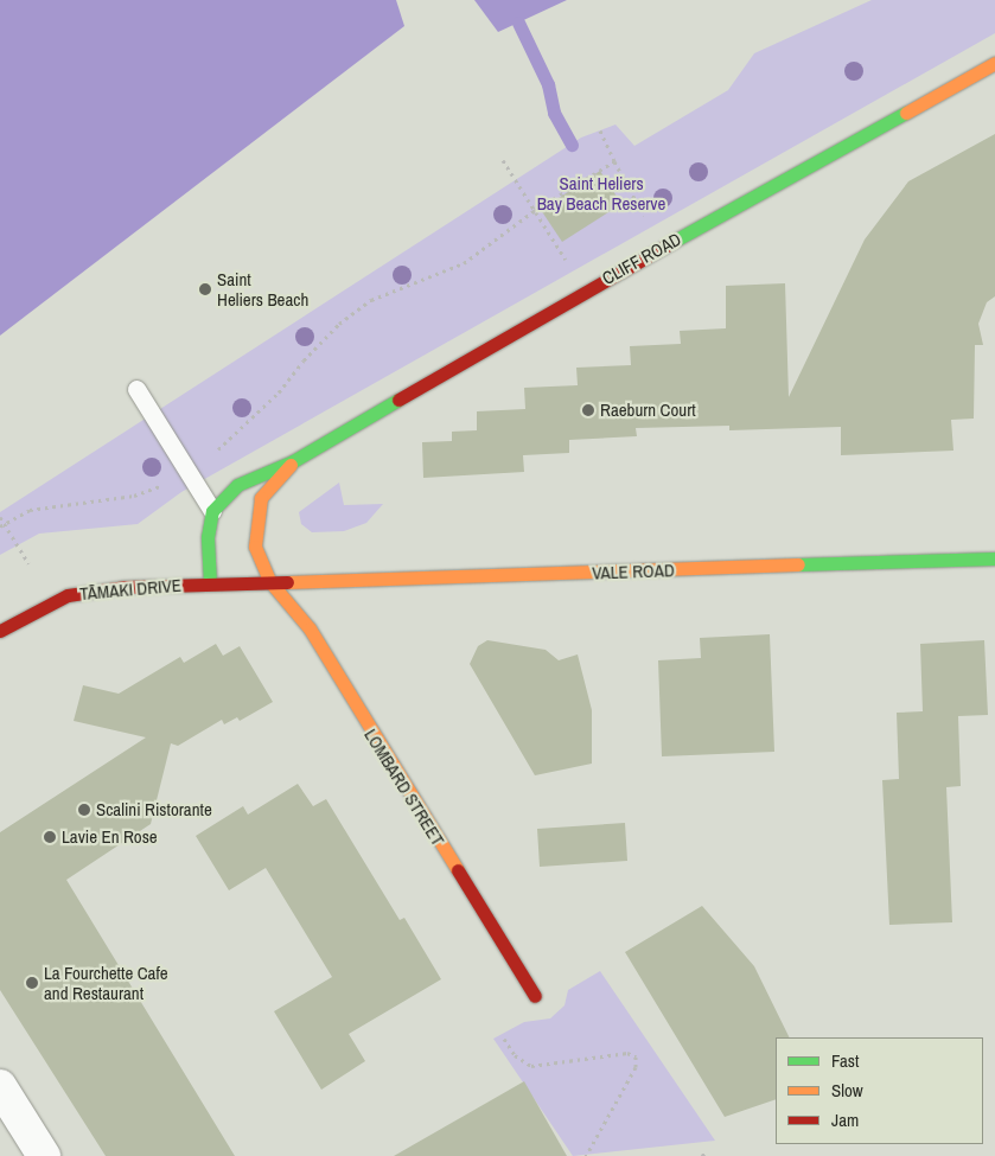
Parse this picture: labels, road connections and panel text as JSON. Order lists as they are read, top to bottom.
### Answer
{
  "streets": {
    "street": [
      "CLIFF ROAD",
      "VALE ROAD",
      "TĀMAKI DRIVE",
      "LOMBARD STREET"
    ]
  },
  "crossings": [
    ["CLIFF ROAD", "VALE ROAD"],
    ["CLIFF ROAD", "TĀMAKI DRIVE"],
    ["CLIFF ROAD", "LOMBARD STREET"],
    ["VALE ROAD", "TĀMAKI DRIVE"],
    ["VALE ROAD", "LOMBARD STREET"],
    ["TĀMAKI DRIVE", "LOMBARD STREET"]
  ],
  "parks": ["Saint Heliers Bay Beach Reserve"],
  "places": [
    "Saint Heliers Beach",
    "Raeburn Court",
    "Scalini Ristorante",
    "Lavie En Rose",
    "La Fourchette Cafe and Restaurant"
  ],
  "legend": ["Fast", "Slow", "Jam"]
}
